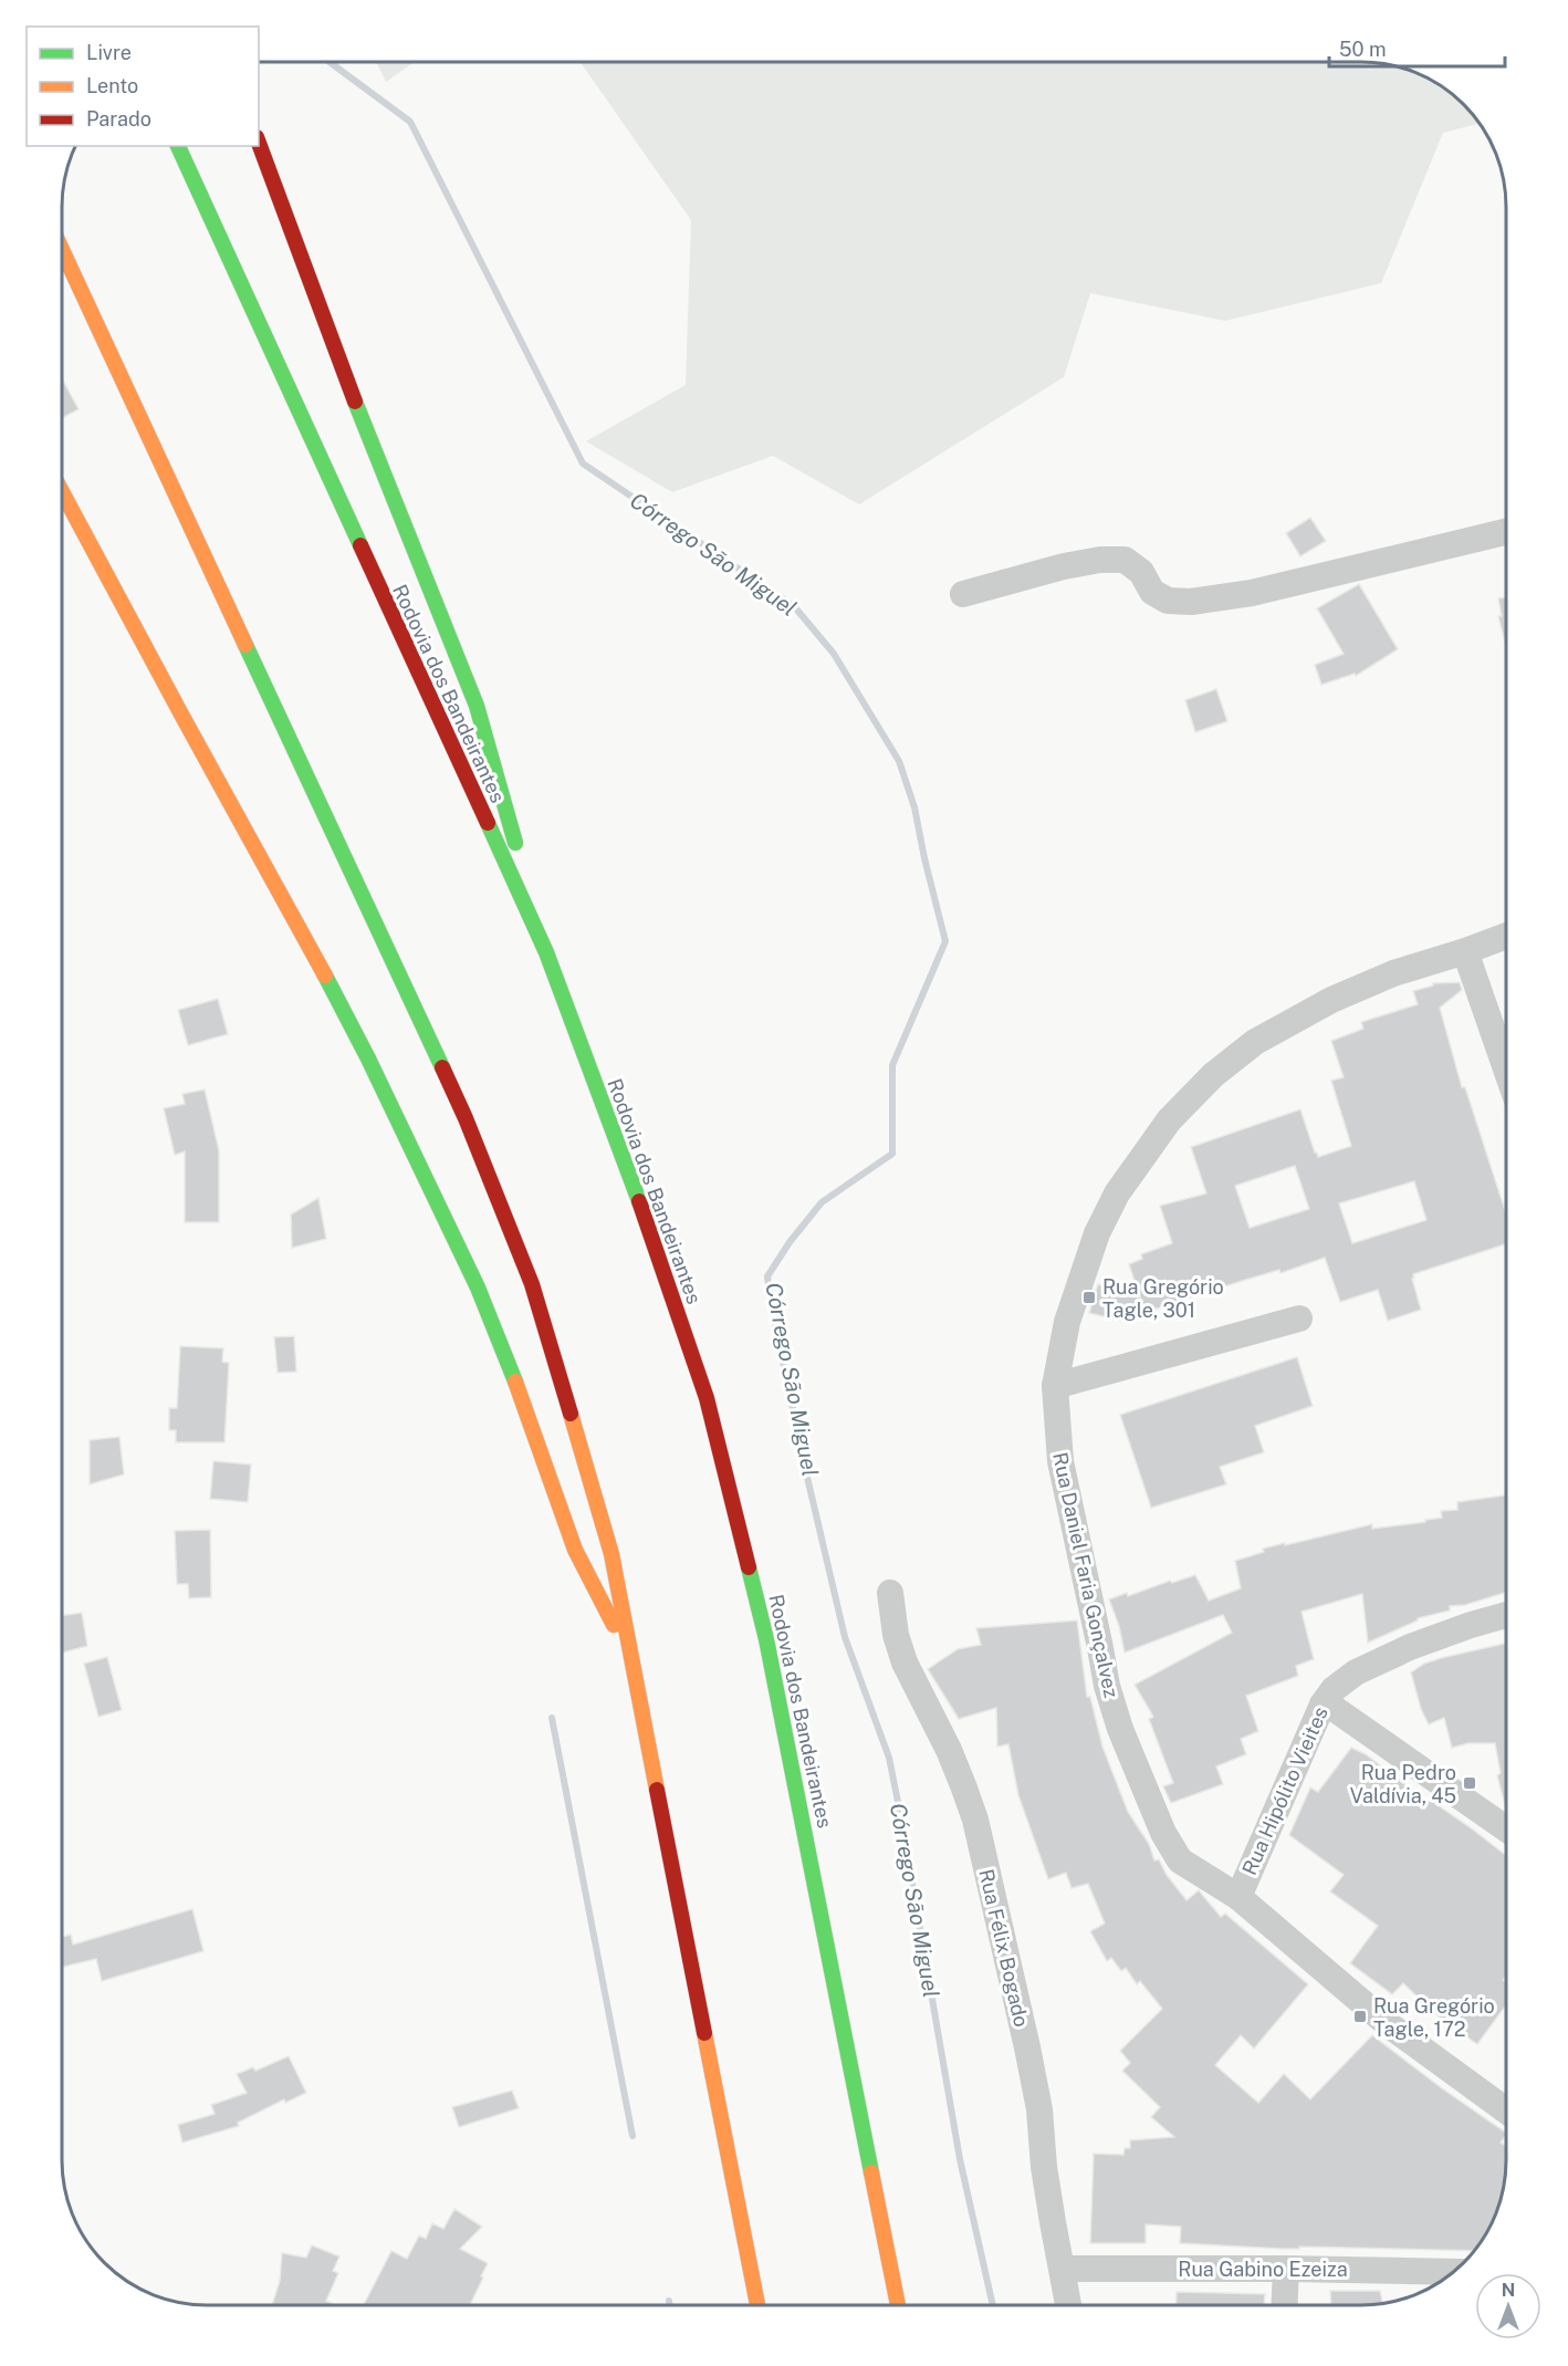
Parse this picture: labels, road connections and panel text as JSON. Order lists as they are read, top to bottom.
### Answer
{
  "streets": {
    "highway": ["Rodovia dos Bandeirantes"],
    "street": [
      "Rua Daniel Faria Gonçalvez",
      "Rua Hipólito Vieites",
      "Rua Félix Bogado",
      "Rua Gabino Ezeiza"
    ]
  },
  "crossings": [
    ["Rua Daniel Faria Gonçalvez", "Rua Hipólito Vieites"],
    ["Rua Félix Bogado", "Rua Gabino Ezeiza"]
  ],
  "water": ["Córrego São Miguel"],
  "places": {
    "transit": ["Rua Gregório Tagle, 301", "Rua Pedro Valdívia, 45", "Rua Gregório Tagle, 172"]
  },
  "legend": ["Livre", "Lento", "Parado"],
  "scale_bar": "50 m",
  "north": "top"
}
